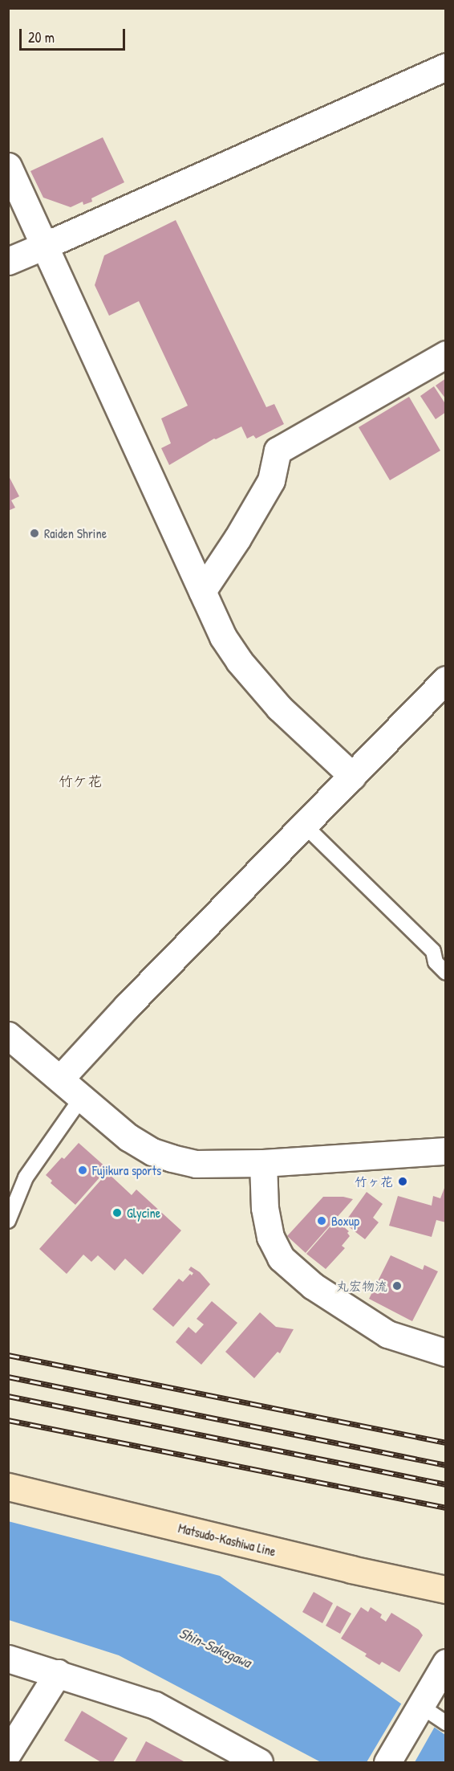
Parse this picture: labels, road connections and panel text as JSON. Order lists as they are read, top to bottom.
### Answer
{
  "streets": {
    "main road": ["Matsudo-Kashiwa Line"]
  },
  "districts": ["竹ケ花"],
  "water": ["Shin-Sakagawa"],
  "places": [
    "Raiden Shrine",
    "Fujikura sports",
    "竹ヶ花",
    "Glycine",
    "Boxup",
    "丸宏物流"
  ],
  "scale_bar": "20 m"
}
